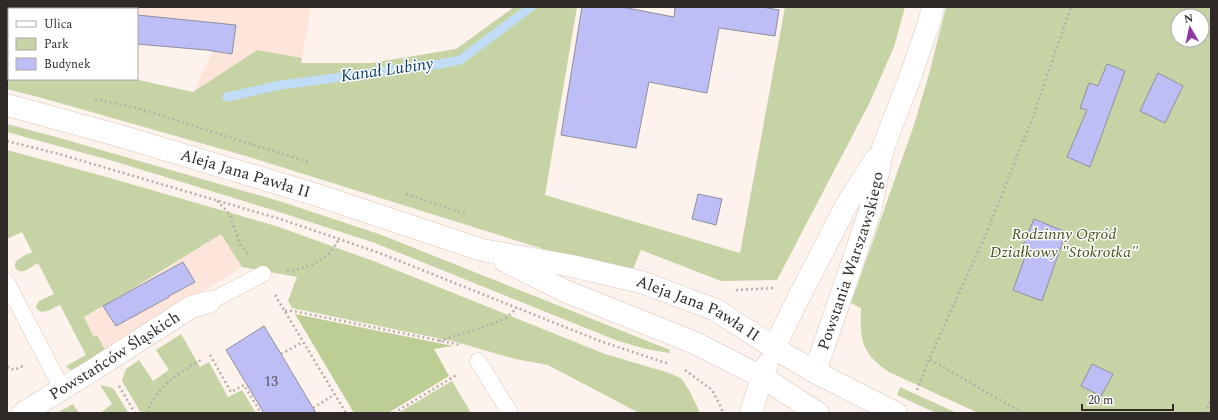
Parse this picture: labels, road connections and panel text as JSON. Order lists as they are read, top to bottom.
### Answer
{
  "streets": {
    "street": ["Aleja Jana Pawła II", "Powstania Warszawskiego", "Powstańców Śląskich"]
  },
  "crossings": [
    ["Aleja Jana Pawła II", "Powstania Warszawskiego"]
  ],
  "water": ["Kanał Lubiny"],
  "parks": ["Rodzinny Ogród Działkowy \"Stokrotka\""],
  "house_numbers": ["13"],
  "legend": ["Ulica", "Park", "Budynek"],
  "scale_bar": "20 m",
  "north": "top"
}
